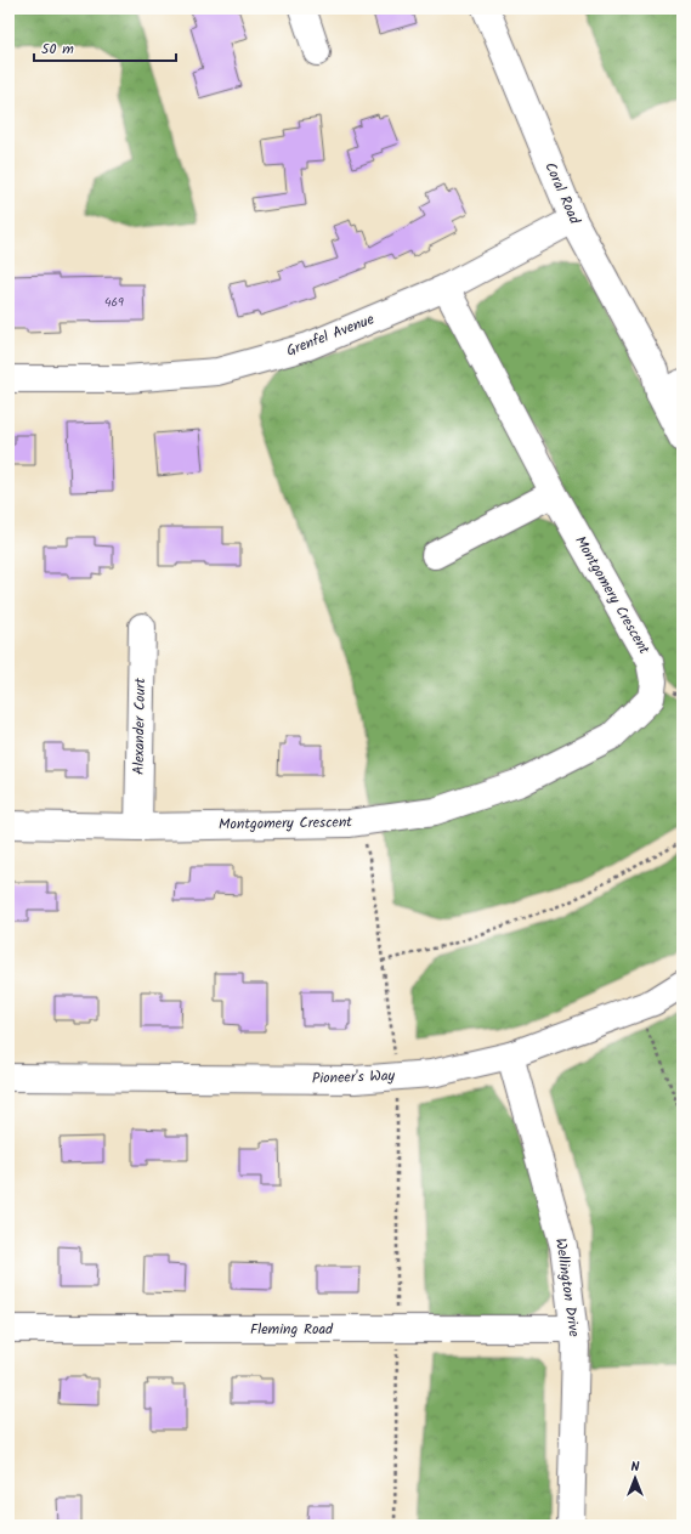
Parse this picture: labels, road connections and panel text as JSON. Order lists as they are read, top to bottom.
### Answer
{
  "streets": {
    "street": [
      "Coral Road",
      "Grenfel Avenue",
      "Montgomery Crescent",
      "Alexander Court",
      "Pioneer's Way",
      "Wellington Drive",
      "Fleming Road"
    ]
  },
  "crossings": [
    ["Coral Road", "Grenfel Avenue"],
    ["Grenfel Avenue", "Montgomery Crescent"],
    ["Montgomery Crescent", "Alexander Court"],
    ["Pioneer's Way", "Wellington Drive"],
    ["Wellington Drive", "Fleming Road"]
  ],
  "house_numbers": ["469"],
  "scale_bar": "50 m",
  "north": "top"
}
